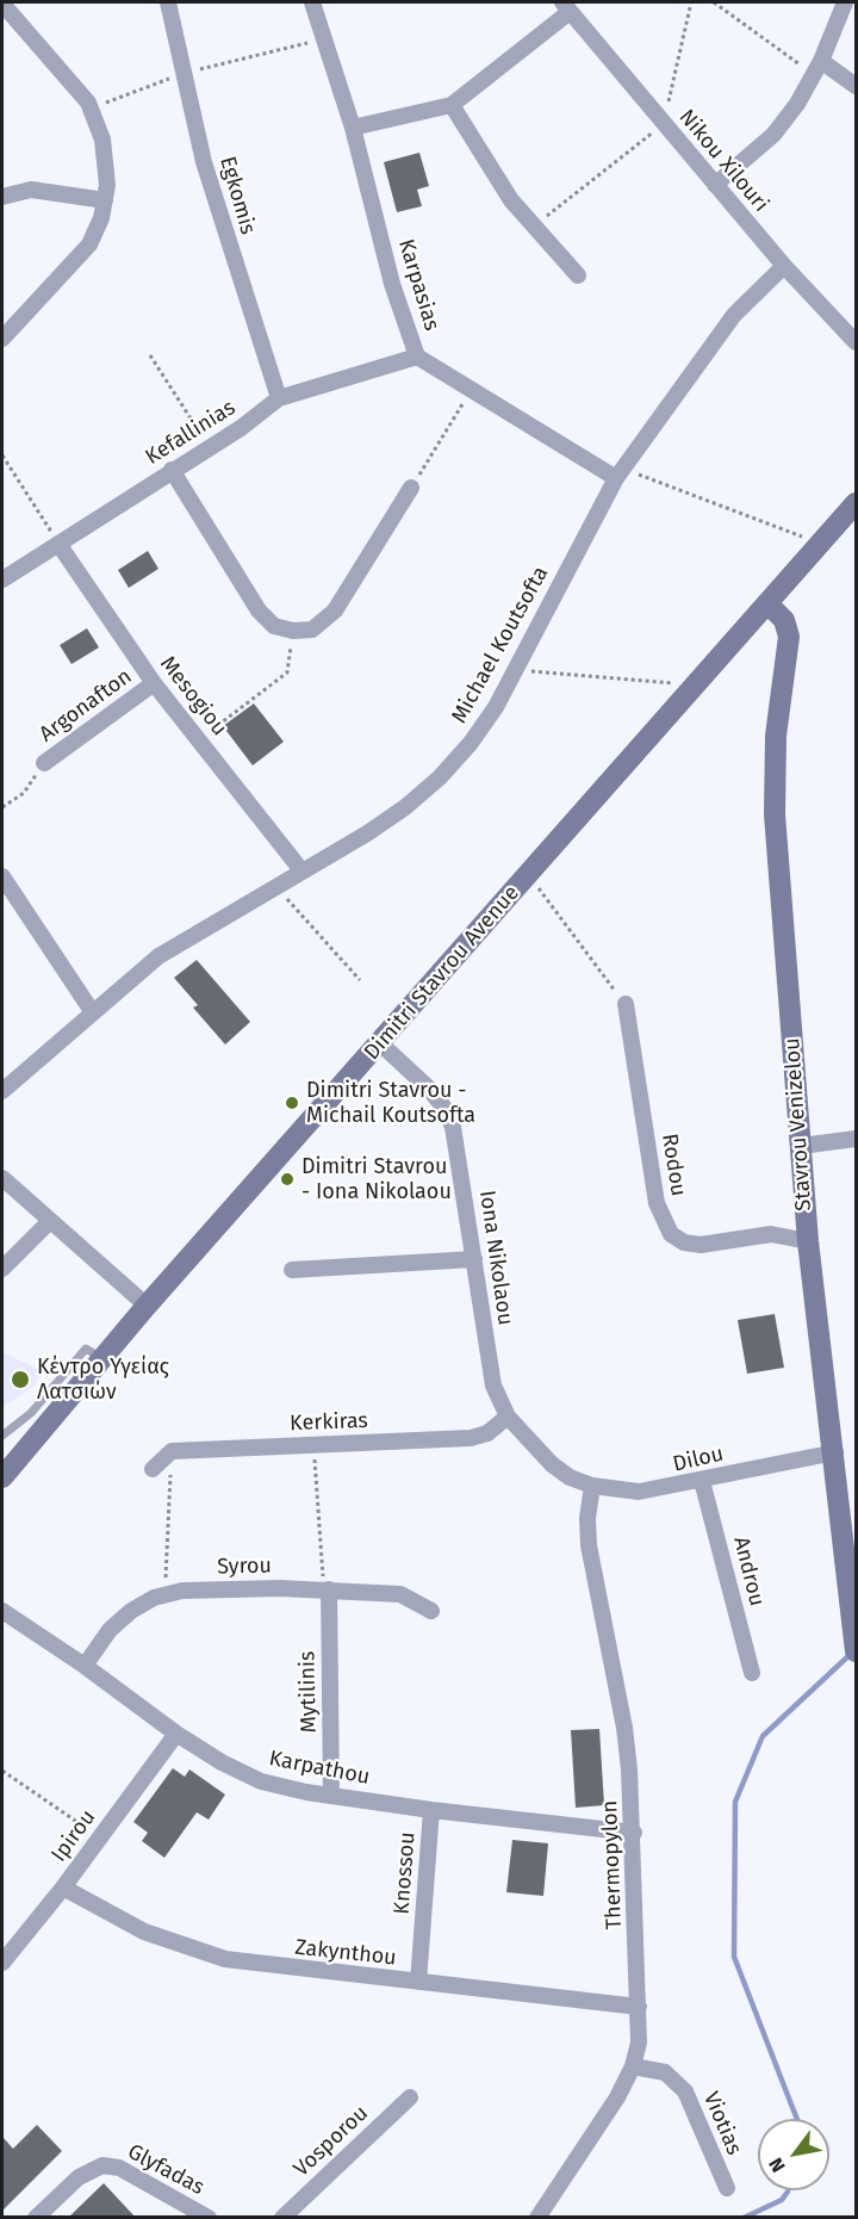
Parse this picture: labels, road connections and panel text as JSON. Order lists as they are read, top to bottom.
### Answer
{
  "streets": {
    "main road": ["Dimitri Stavrou Avenue", "Stavrou Venizelou"],
    "street": [
      "Nikou Xilouri",
      "Egkomis",
      "Karpasias",
      "Kefallinias",
      "Michael Koutsofta",
      "Mesogiou",
      "Argonafton",
      "Rodou",
      "Iona Nikolaou",
      "Kerkiras",
      "Dilou",
      "Syrou",
      "Androu",
      "Mytilinis",
      "Karpathou",
      "Ipirou",
      "Thermopylon",
      "Knossou",
      "Zakynthou",
      "Viotias",
      "Vosporou",
      "Glyfadas"
    ]
  },
  "crossings": [
    ["Nikou Xilouri", "Michael Koutsofta"],
    ["Egkomis", "Kefallinias"],
    ["Karpasias", "Kefallinias"],
    ["Karpasias", "Michael Koutsofta"],
    ["Kefallinias", "Mesogiou"],
    ["Michael Koutsofta", "Mesogiou"],
    ["Mesogiou", "Argonafton"],
    ["Dimitri Stavrou Avenue", "Stavrou Venizelou"],
    ["Dimitri Stavrou Avenue", "Iona Nikolaou"],
    ["Stavrou Venizelou", "Rodou"],
    ["Stavrou Venizelou", "Dilou"],
    ["Iona Nikolaou", "Kerkiras"],
    ["Iona Nikolaou", "Dilou"],
    ["Dilou", "Androu"],
    ["Dilou", "Thermopylon"],
    ["Syrou", "Mytilinis"],
    ["Syrou", "Karpathou"],
    ["Mytilinis", "Karpathou"],
    ["Karpathou", "Ipirou"],
    ["Karpathou", "Thermopylon"],
    ["Karpathou", "Knossou"],
    ["Ipirou", "Zakynthou"],
    ["Thermopylon", "Zakynthou"],
    ["Thermopylon", "Viotias"],
    ["Knossou", "Zakynthou"]
  ],
  "places": ["Dimitri Stavrou - Michail Koutsofta", "Dimitri Stavrou - Iona Nikolaou", "Κέντρο Υγείας Λατσιών"],
  "north": "bottom left"
}
